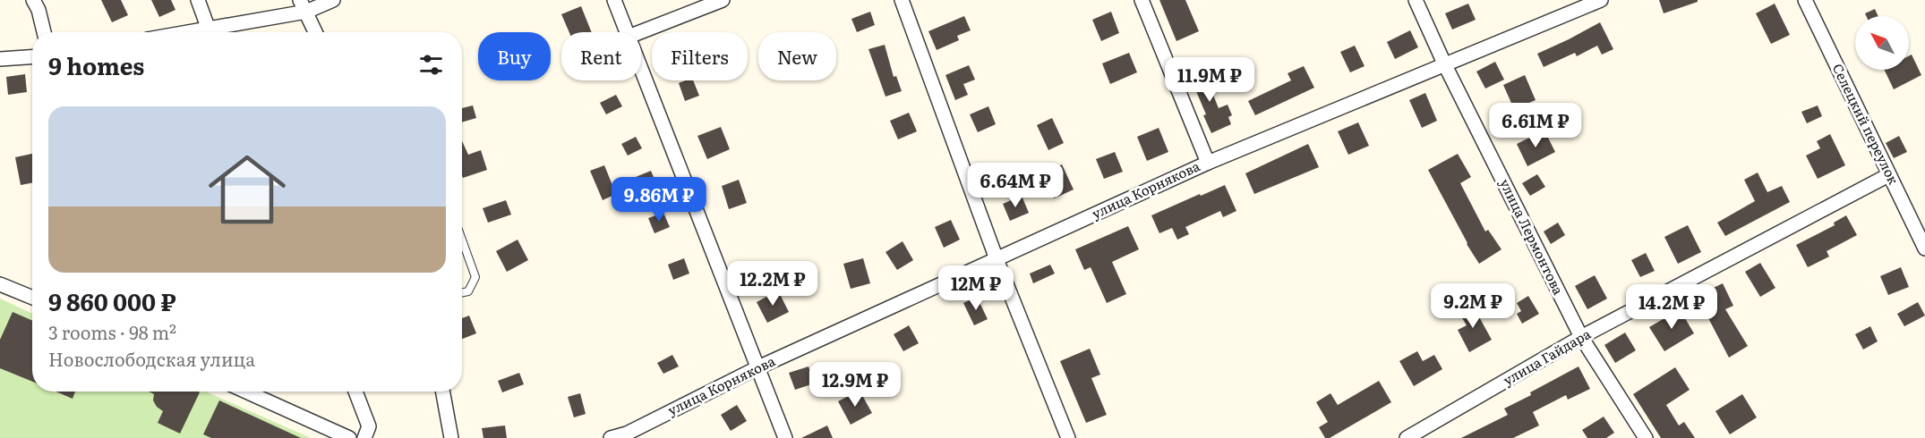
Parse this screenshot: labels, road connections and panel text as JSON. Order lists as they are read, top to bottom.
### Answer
{
  "streets": {
    "street": [
      "Селецкий переулок",
      "улица Корнякова",
      "улица Лермонтова",
      "улица Гайдара"
    ]
  },
  "crossings": [
    ["Селецкий переулок", "улица Гайдара"],
    ["улица Корнякова", "улица Лермонтова"],
    ["улица Лермонтова", "улица Гайдара"]
  ],
  "north": "top left",
  "page": {
    "chip": [
      "Buy",
      "Rent",
      "Filters",
      "New"
    ],
    "heading": "9 homes",
    "price": [
      "11.9M ₽",
      "6.61M ₽",
      "6.64M ₽",
      "9.86M ₽",
      "12.2M ₽",
      "12M ₽",
      "9.2M ₽",
      "14.2M ₽",
      "12.9M ₽"
    ],
    "list": [
      {
        "name": "9 860 000 ₽",
        "note": "3 rooms · 98 m² · Новослободская улица"
      }
    ]
  }
}
